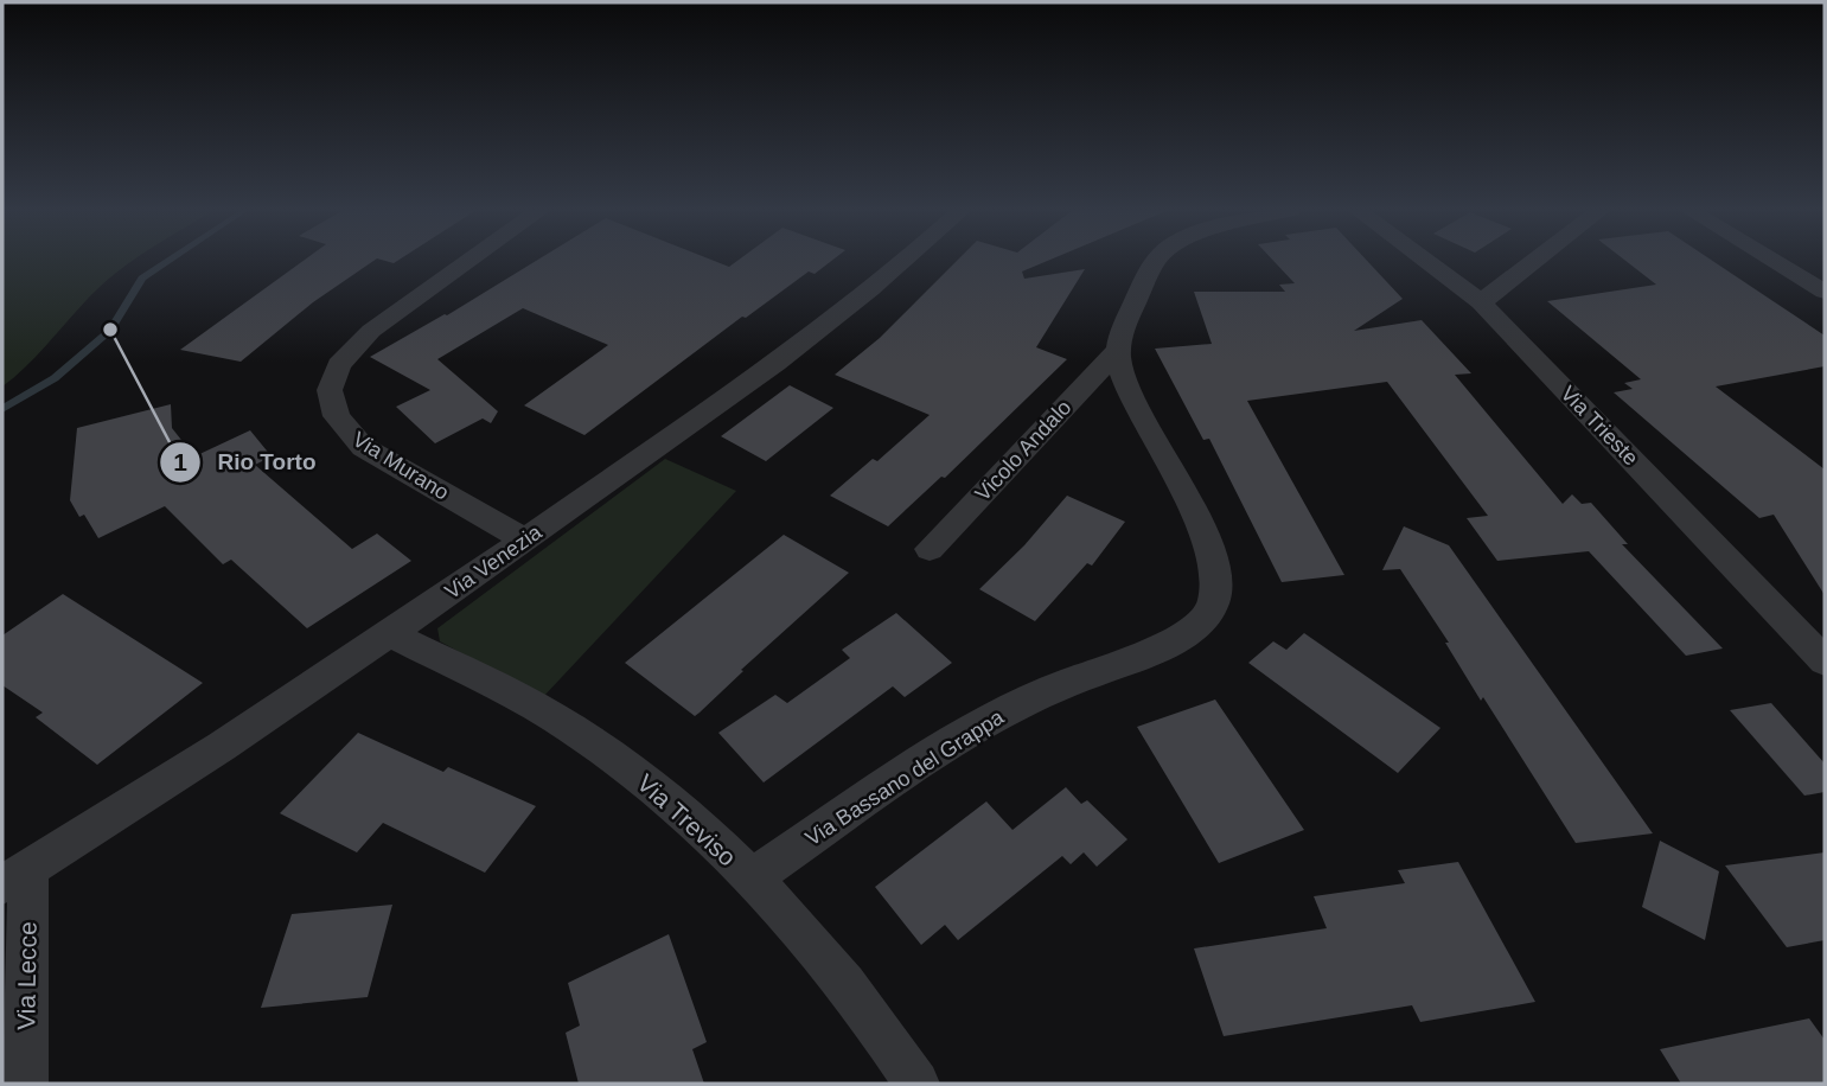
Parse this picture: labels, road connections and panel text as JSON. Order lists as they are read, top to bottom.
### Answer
{
  "streets": {
    "street": [
      "Via Trieste",
      "Vicolo Andalo",
      "Via Murano",
      "Via Venezia",
      "Via Bassano del Grappa",
      "Via Treviso",
      "Via Lecce"
    ]
  },
  "crossings": [
    ["Vicolo Andalo", "Via Bassano del Grappa"],
    ["Via Murano", "Via Venezia"],
    ["Via Venezia", "Via Treviso"],
    ["Via Venezia", "Via Lecce"],
    ["Via Bassano del Grappa", "Via Treviso"]
  ],
  "places": ["Rio Torto"]
}
